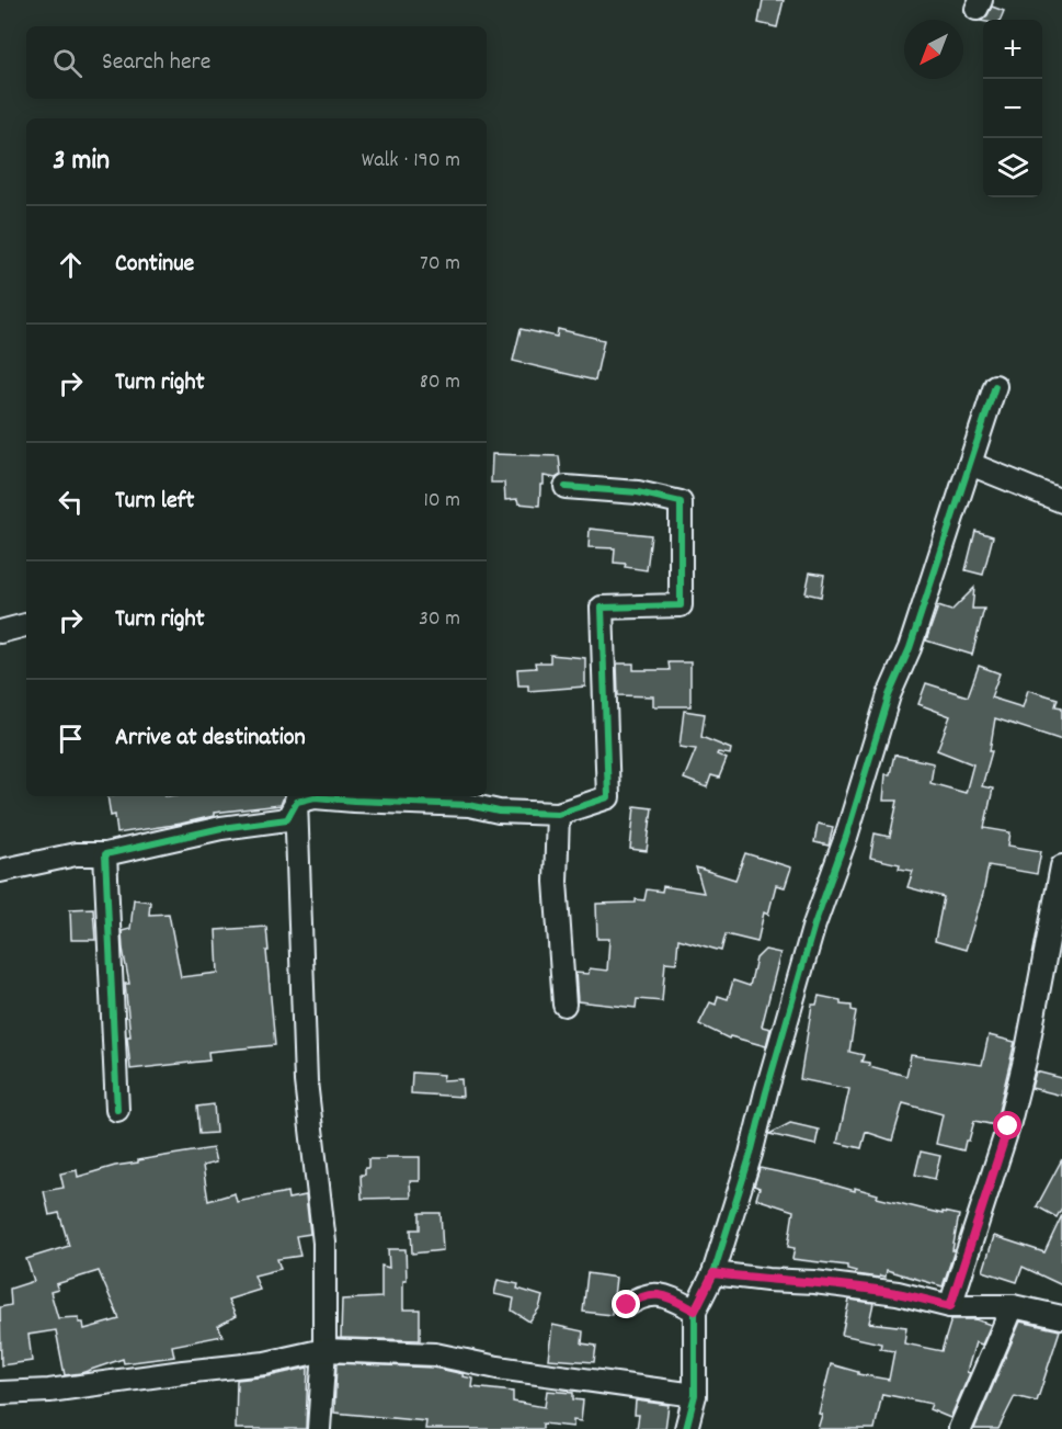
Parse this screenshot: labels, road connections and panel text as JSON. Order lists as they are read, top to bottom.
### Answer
{
  "north": "bottom left",
  "page": {
    "map_buttons": ["+", "−"],
    "search": "Search here",
    "heading": ["3 min", "Walk · 190 m"],
    "list": [
      ["Continue", "70 m"],
      ["Turn right", "80 m"],
      ["Turn left", "10 m"],
      ["Turn right", "30 m"],
      "Arrive at destination"
    ]
  }
}
